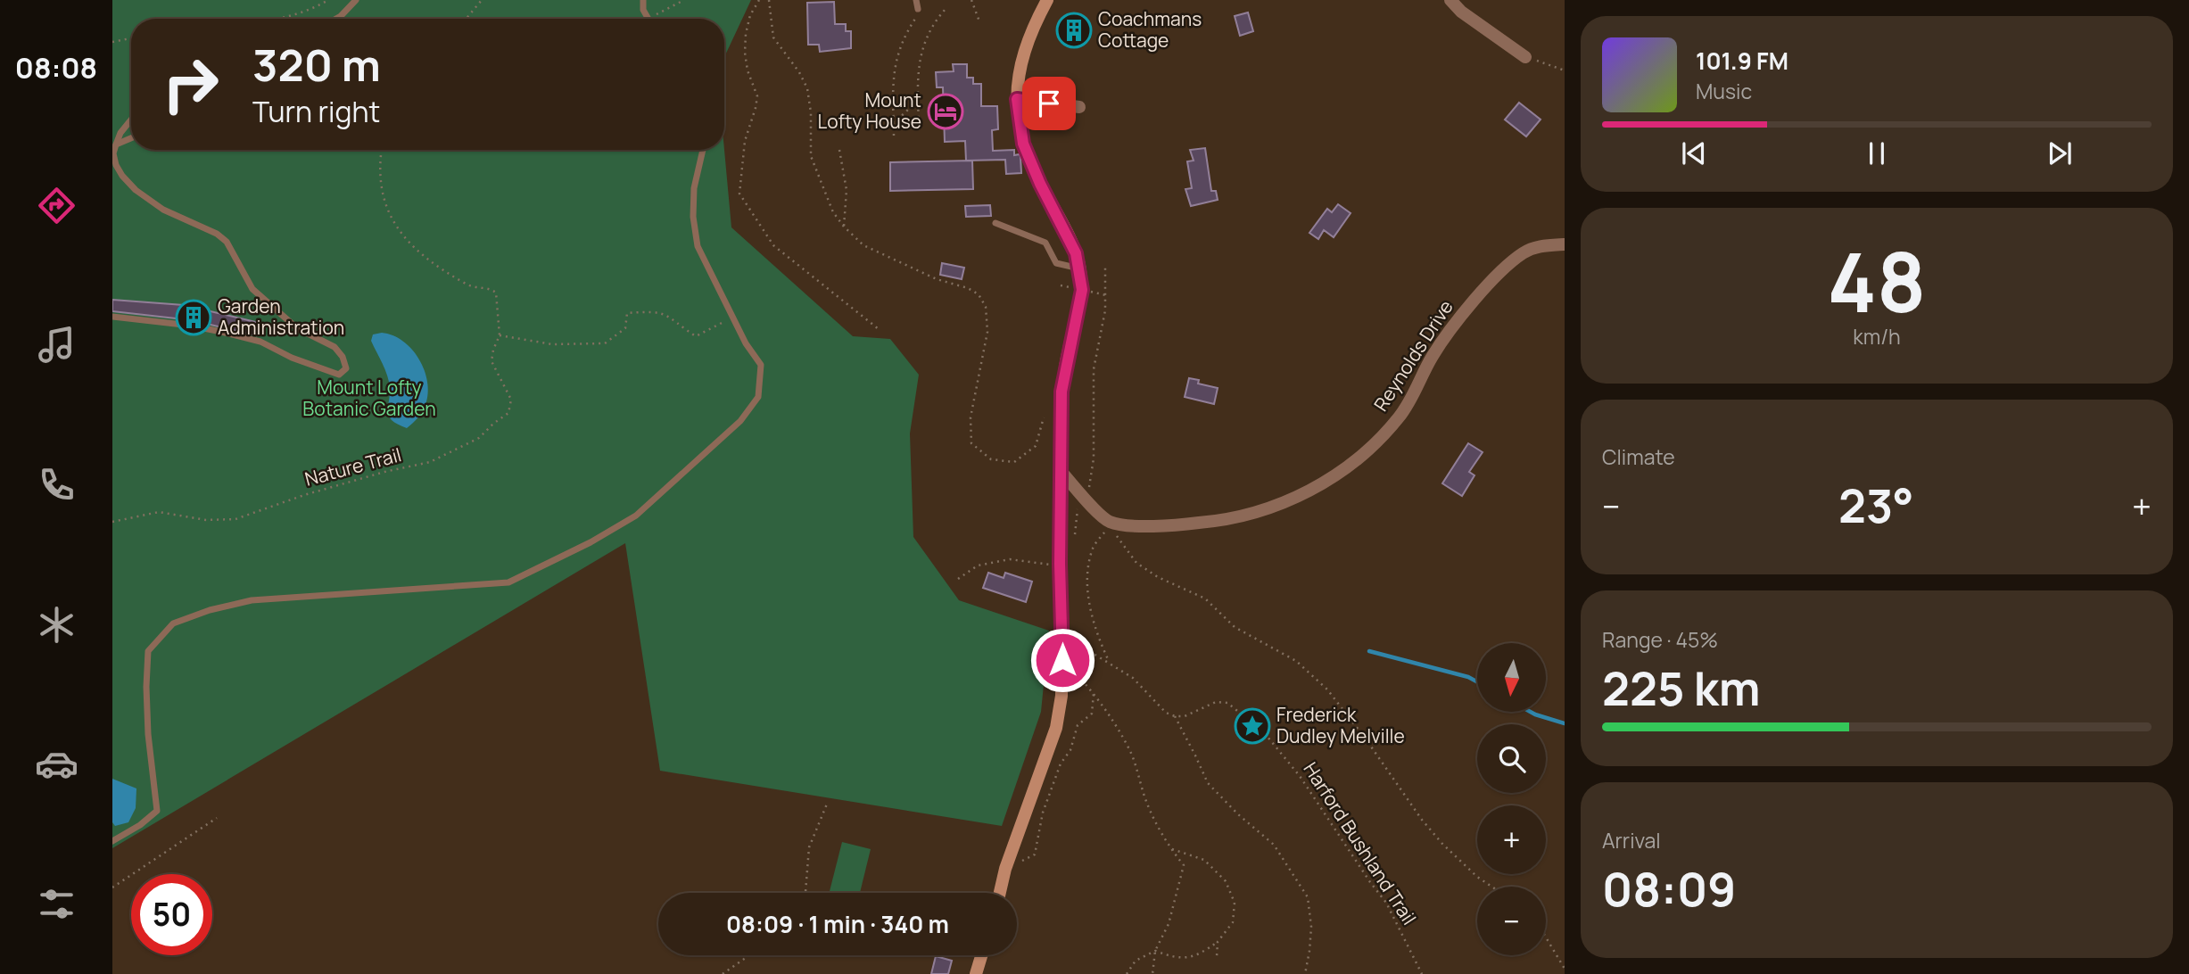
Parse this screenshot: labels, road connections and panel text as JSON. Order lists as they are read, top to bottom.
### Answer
{
  "streets": {
    "street": ["Reynolds Drive"],
    "path": ["Nature Trail", "Harford Bushland Trail"]
  },
  "parks": ["Mount Lofty Botanic Garden"],
  "places": {
    "building": ["Coachmans Cottage", "Garden Administration"],
    "hotel": ["Mount Lofty House"],
    "place": ["Frederick Dudley Melville"]
  },
  "north": "bottom",
  "page": {
    "tabs": "08:08",
    "turn": ["320 m", "Turn right"],
    "song": ["101.9 FM", "Music"],
    "tile": [
      ["48", "km/h"],
      "Climate",
      ["Range · 45%", "225 km"],
      ["Arrival", "08:09"]
    ],
    "heat": ["−", "23°", "+"],
    "map_buttons": ["+", "−"],
    "limit": "50",
    "trip": "08:09 · 1 min · 340 m"
  }
}
